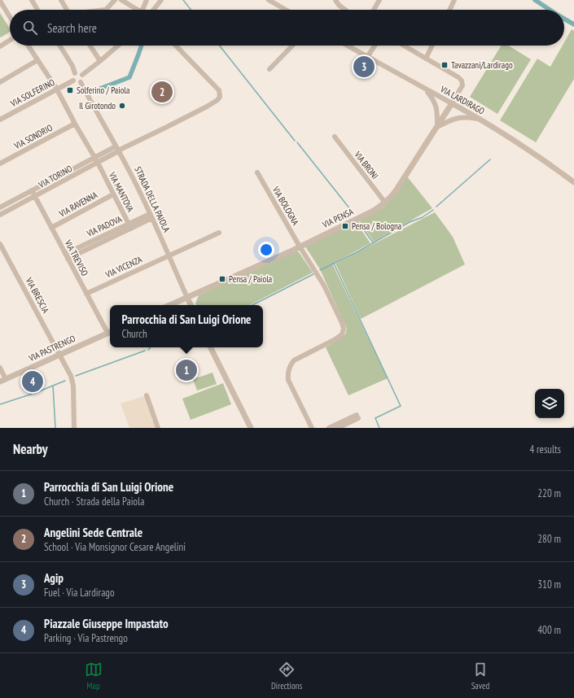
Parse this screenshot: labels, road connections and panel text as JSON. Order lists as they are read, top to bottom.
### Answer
{
  "streets": {
    "street": [
      "VIA SOLFERINO",
      "VIA LARDIRAGO",
      "VIA SONDRIO",
      "VIA BRONI",
      "VIA TORINO",
      "VIA MANTOVA",
      "STRADA DELLA PAIOLA",
      "VIA RAVENNA",
      "VIA BOLOGNA",
      "VIA PENSA",
      "VIA PADOVA",
      "VIA TREVISO",
      "VIA VICENZA",
      "VIA BRESCIA",
      "VIA PASTRENGO"
    ]
  },
  "crossings": [
    ["VIA SOLFERINO", "STRADA DELLA PAIOLA"],
    ["VIA LARDIRAGO", "VIA PENSA"],
    ["VIA BRONI", "VIA PENSA"],
    ["VIA TORINO", "VIA MANTOVA"],
    ["VIA TORINO", "STRADA DELLA PAIOLA"],
    ["VIA TORINO", "VIA TREVISO"],
    ["VIA MANTOVA", "VIA RAVENNA"],
    ["VIA MANTOVA", "VIA PADOVA"],
    ["STRADA DELLA PAIOLA", "VIA PENSA"],
    ["STRADA DELLA PAIOLA", "VIA PADOVA"],
    ["STRADA DELLA PAIOLA", "VIA VICENZA"],
    ["VIA RAVENNA", "VIA TREVISO"],
    ["VIA BOLOGNA", "VIA PENSA"],
    ["VIA PADOVA", "VIA TREVISO"],
    ["VIA TREVISO", "VIA VICENZA"],
    ["VIA TREVISO", "VIA PASTRENGO"],
    ["VIA BRESCIA", "VIA PASTRENGO"]
  ],
  "places": {
    "transit": [
      "Tavazzani/Lardirago",
      "Solferino / Paiola",
      "Pensa / Bologna",
      "Pensa / Paiola"
    ],
    "other": ["Il Girotondo"]
  },
  "page": {
    "search": "Search here",
    "pins": [
      "3",
      "2",
      "1",
      "4"
    ],
    "popup": ["Parrocchia di San Luigi Orione", "Church"],
    "heading": ["Nearby", "4 results"],
    "list": [
      {
        "mark": "1",
        "name": "Parrocchia di San Luigi Orione",
        "note": "Church · Strada della Paiola",
        "value": "220 m"
      },
      {
        "mark": "2",
        "name": "Angelini Sede Centrale",
        "note": "School · Via Monsignor Cesare Angelini",
        "value": "280 m"
      },
      {
        "mark": "3",
        "name": "Agip",
        "note": "Fuel · Via Lardirago",
        "value": "310 m"
      },
      {
        "mark": "4",
        "name": "Piazzale Giuseppe Impastato",
        "note": "Parking · Via Pastrengo",
        "value": "400 m"
      }
    ],
    "nav": ["Map", "Directions", "Saved"]
  }
}
